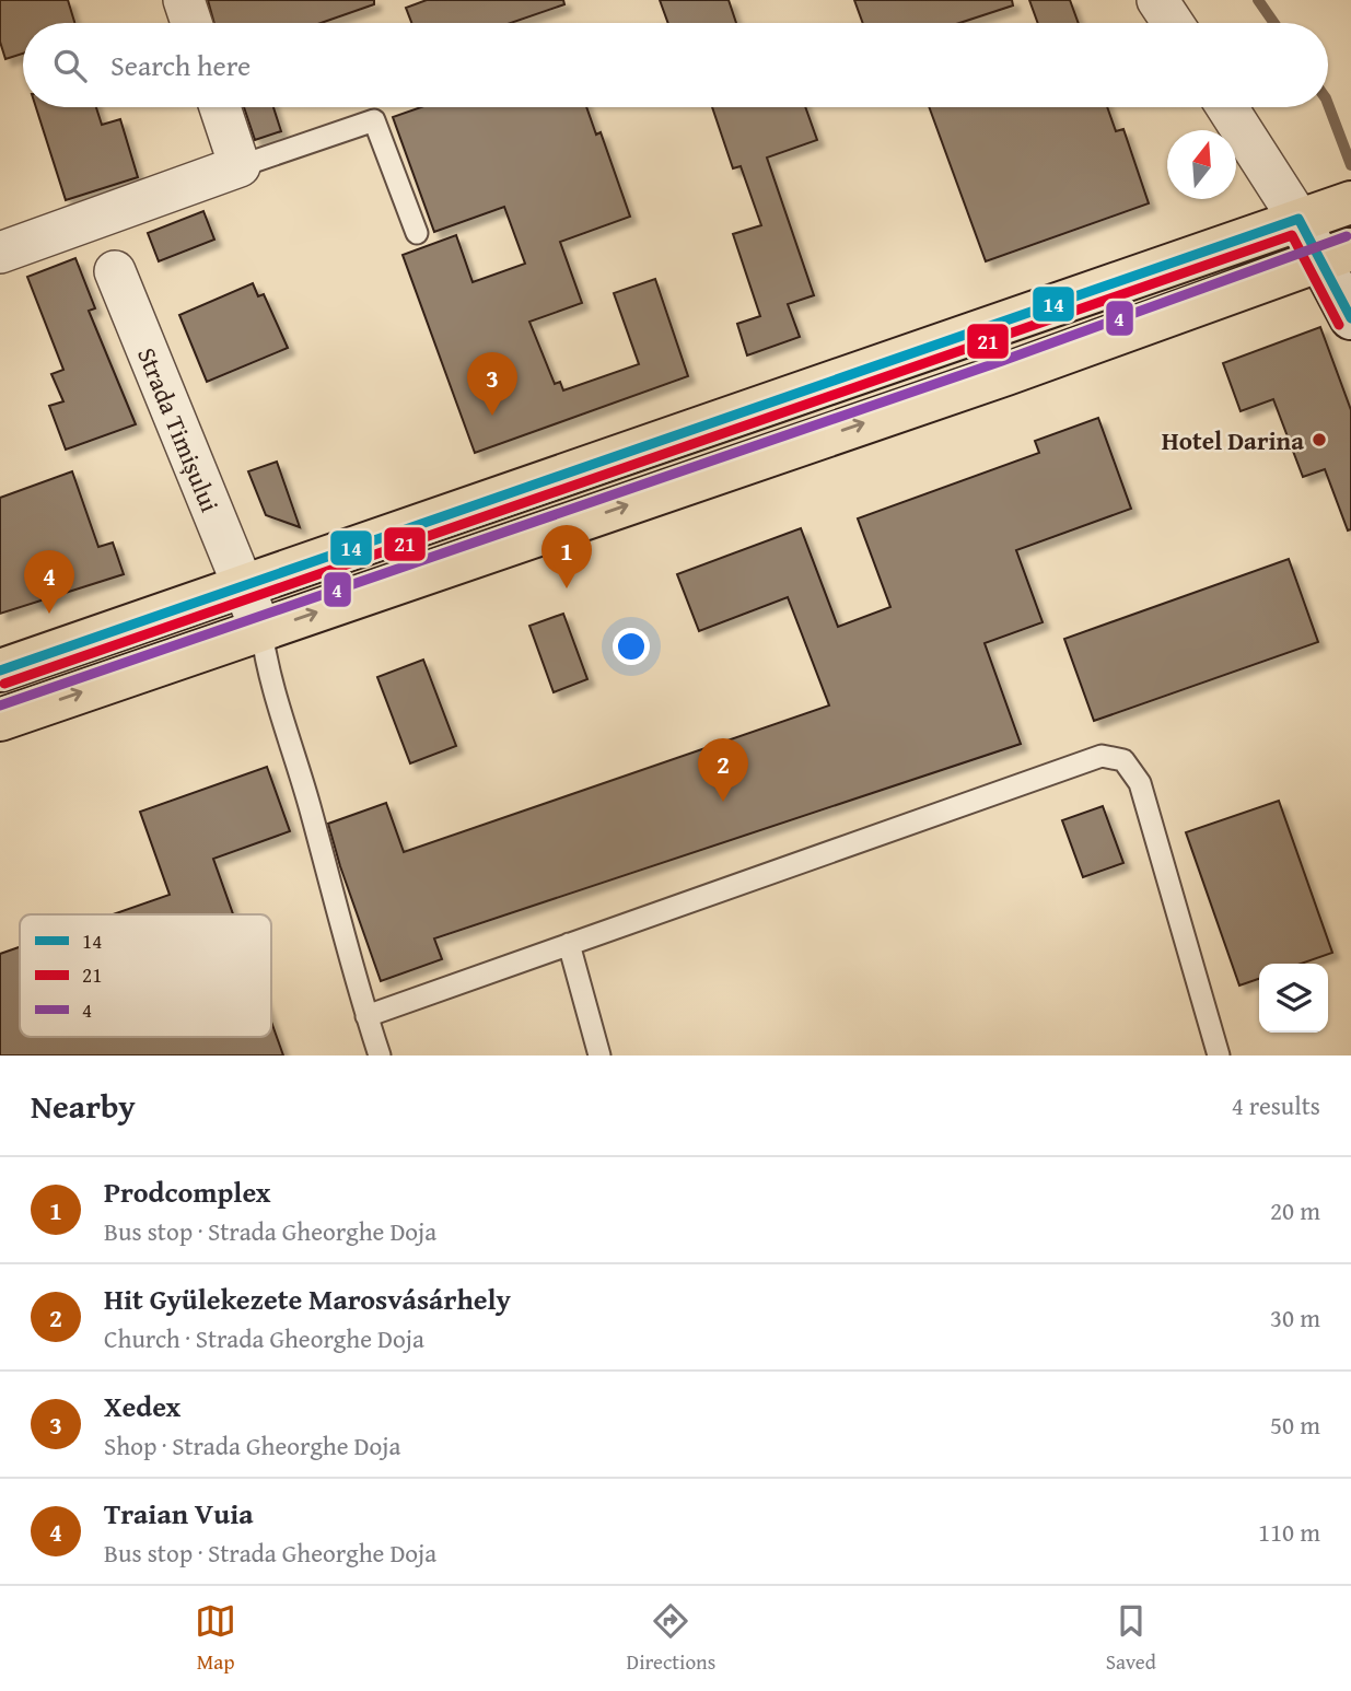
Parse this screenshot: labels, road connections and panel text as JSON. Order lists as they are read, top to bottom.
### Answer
{
  "streets": {
    "street": ["Strada Timișului"]
  },
  "places": ["Hotel Darina"],
  "lines": ["transit line 14", "transit line 21", "transit line 4"],
  "legend": ["14", "21", "4"],
  "north": "top",
  "page": {
    "search": "Search here",
    "pins": [
      "3",
      "1",
      "4",
      "2"
    ],
    "heading": ["Nearby", "4 results"],
    "list": [
      {
        "mark": "1",
        "name": "Prodcomplex",
        "note": "Bus stop · Strada Gheorghe Doja",
        "value": "20 m"
      },
      {
        "mark": "2",
        "name": "Hit Gyülekezete Marosvásárhely",
        "note": "Church · Strada Gheorghe Doja",
        "value": "30 m"
      },
      {
        "mark": "3",
        "name": "Xedex",
        "note": "Shop · Strada Gheorghe Doja",
        "value": "50 m"
      },
      {
        "mark": "4",
        "name": "Traian Vuia",
        "note": "Bus stop · Strada Gheorghe Doja",
        "value": "110 m"
      }
    ],
    "nav": ["Map", "Directions", "Saved"]
  }
}
